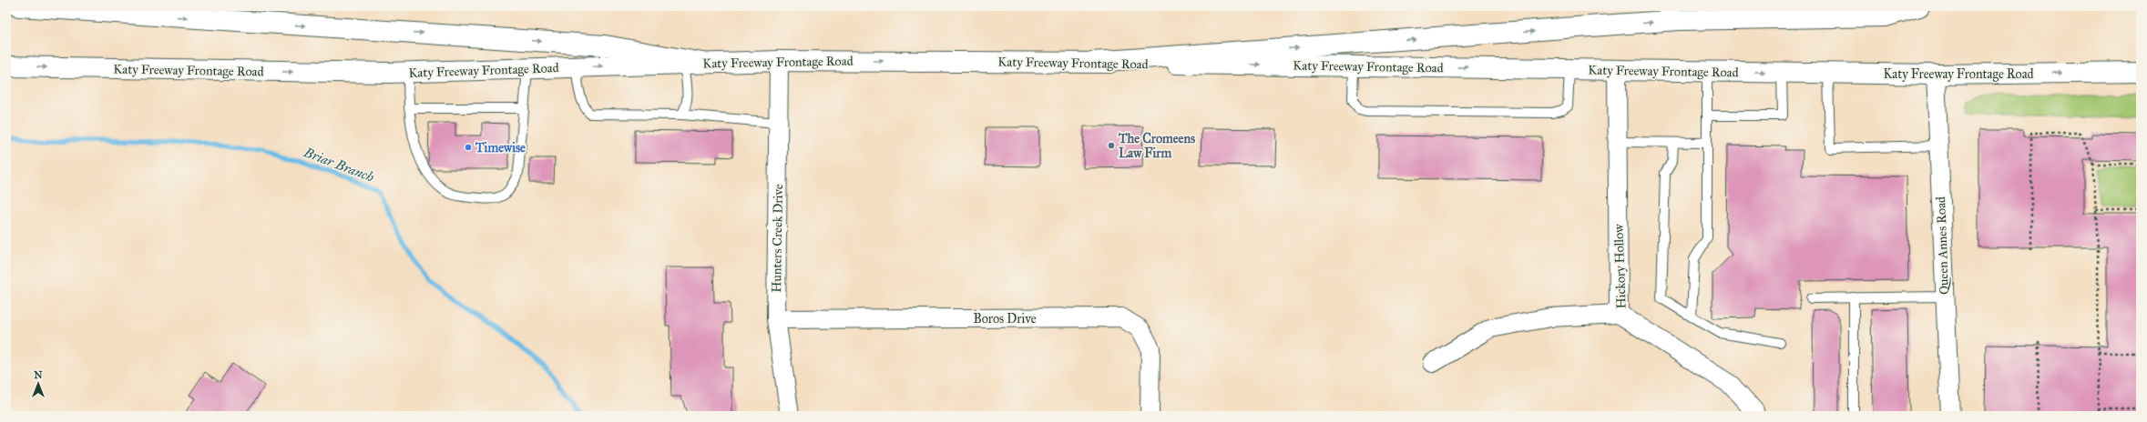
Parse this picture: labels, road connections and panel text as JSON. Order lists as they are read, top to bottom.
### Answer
{
  "streets": {
    "main road": ["Katy Freeway Frontage Road"],
    "street": [
      "Hunters Creek Drive",
      "Queen Annes Road",
      "Hickory Hollow",
      "Boros Drive"
    ]
  },
  "crossings": [
    ["Katy Freeway Frontage Road", "Hunters Creek Drive"],
    ["Katy Freeway Frontage Road", "Queen Annes Road"],
    ["Katy Freeway Frontage Road", "Hickory Hollow"],
    ["Hunters Creek Drive", "Boros Drive"]
  ],
  "water": ["Briar Branch"],
  "places": ["The Cromeens Law Firm", "Timewise"],
  "north": "top"
}
